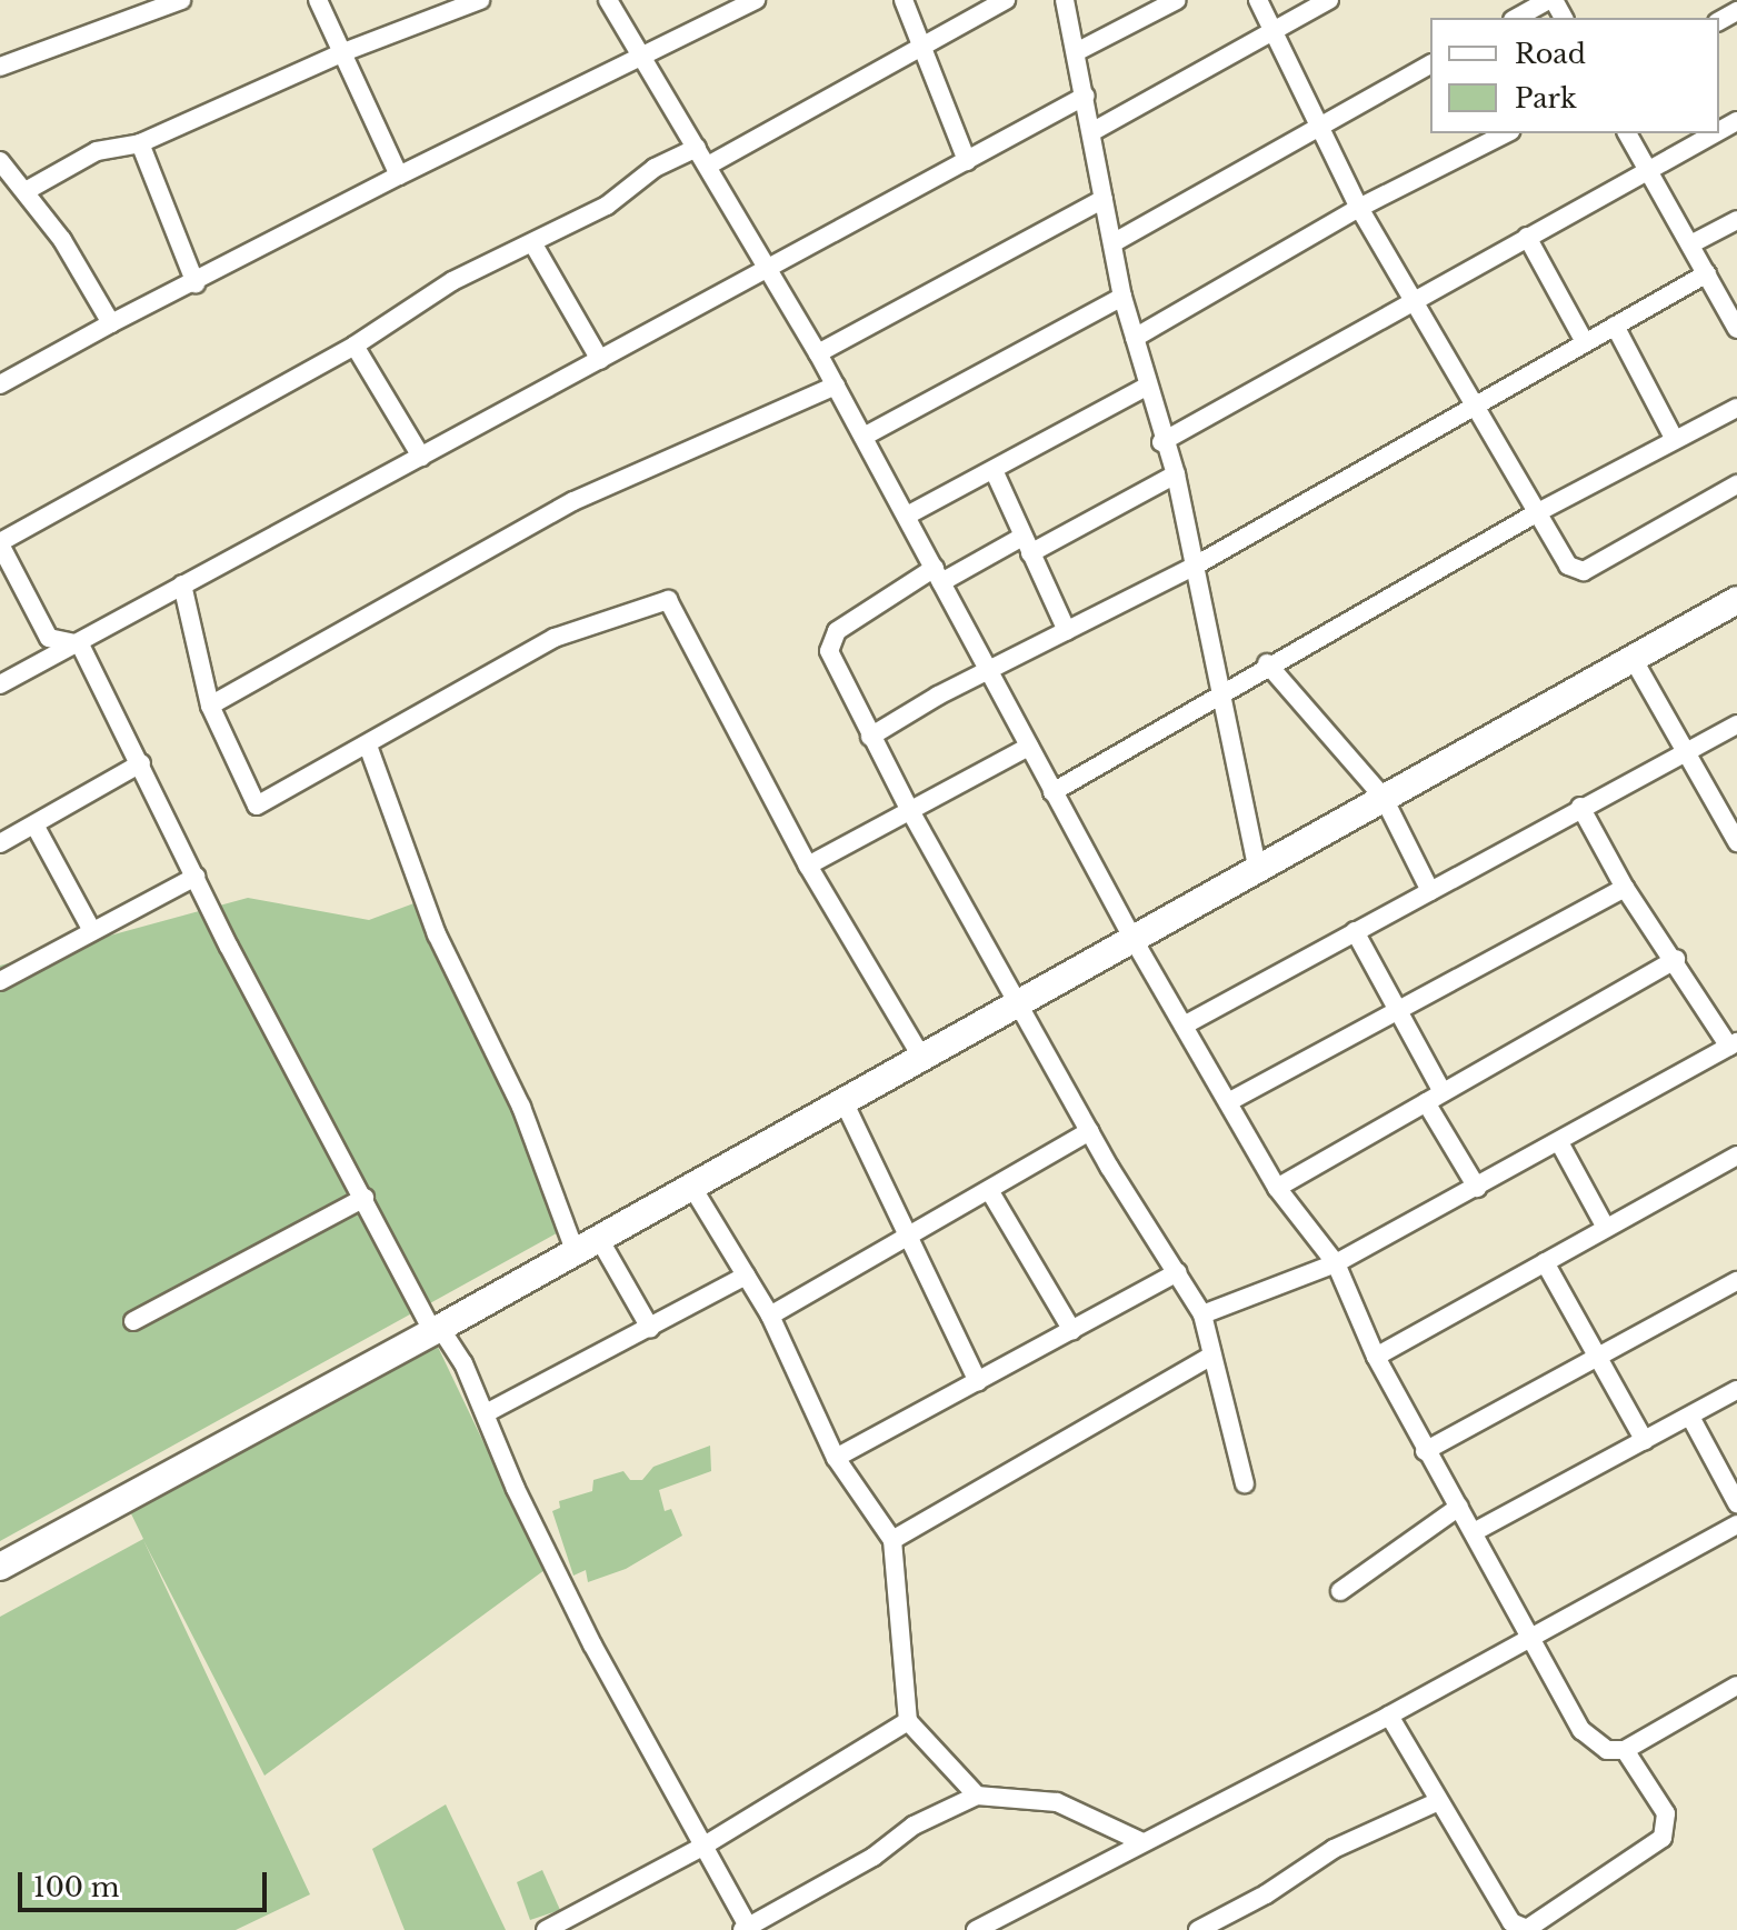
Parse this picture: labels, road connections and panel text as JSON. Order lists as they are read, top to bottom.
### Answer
{
  "legend": ["Road", "Park"],
  "scale_bar": "100 m"
}
